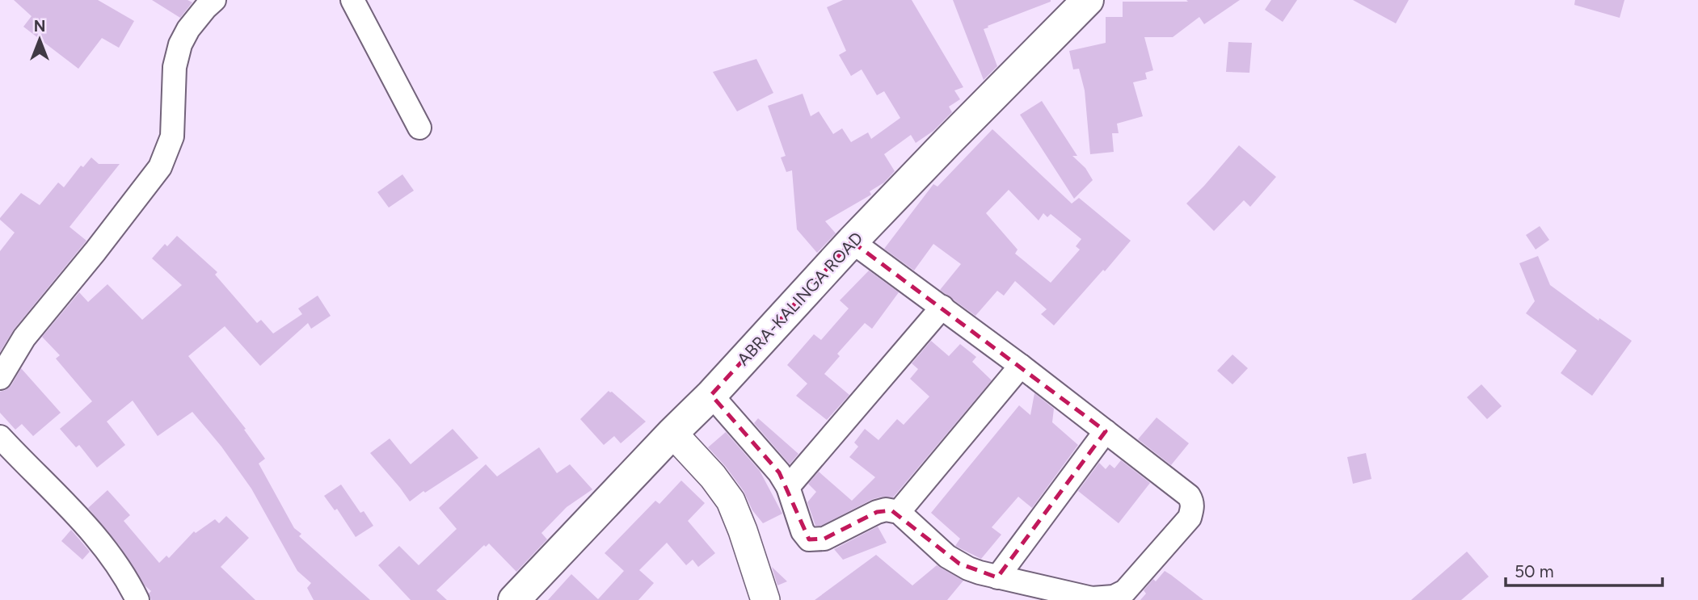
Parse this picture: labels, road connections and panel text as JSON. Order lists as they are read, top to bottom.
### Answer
{
  "streets": {
    "main road": ["ABRA-KALINGA ROAD"]
  },
  "scale_bar": "50 m",
  "north": "top"
}
